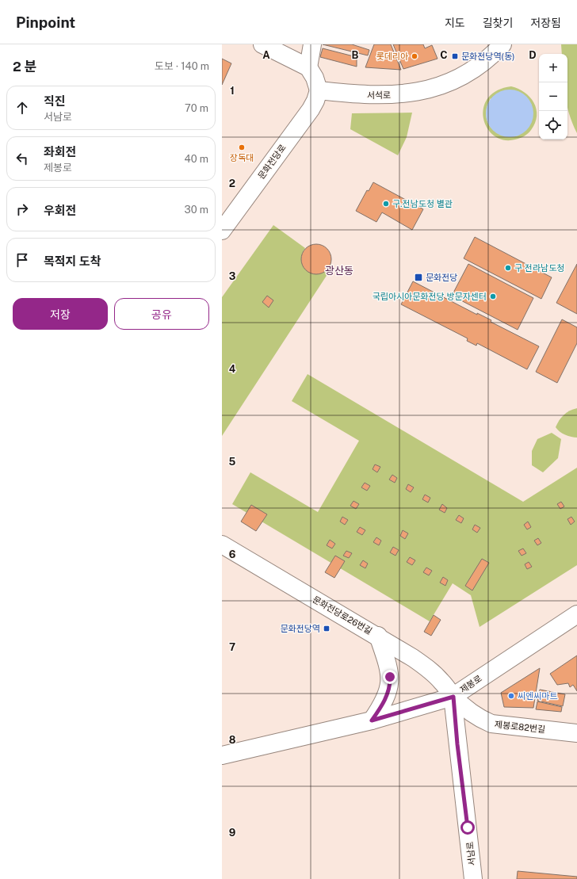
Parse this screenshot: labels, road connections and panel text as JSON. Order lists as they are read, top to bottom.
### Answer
{
  "streets": {
    "street": [
      "서석로",
      "문화전당로",
      "문화전당로26번길",
      "제봉로",
      "제봉로82번길",
      "서남로"
    ]
  },
  "crossings": [
    ["서석로", "문화전당로"],
    ["문화전당로26번길", "제봉로"],
    ["문화전당로26번길", "제봉로82번길"],
    ["문화전당로26번길", "서남로"],
    ["제봉로", "제봉로82번길"],
    ["제봉로", "서남로"],
    ["제봉로82번길", "서남로"]
  ],
  "districts": ["광산동"],
  "places": {
    "other": [
      "롯데리아",
      "장독대",
      "구.전남도청 별관",
      "구 전라남도청",
      "국립아시아문화전당 방문자센터",
      "씨엔씨마트"
    ],
    "transit": ["문화전당역(동)", "문화전당", "문화전당역"]
  },
  "page": {
    "header": "Pinpoint",
    "nav": ["지도", "길찾기", "저장됨"],
    "heading": ["2 분", "도보 · 140 m"],
    "map_buttons": ["+", "−"],
    "list": [
      ["직진", "서남로", "70 m"],
      ["좌회전", "제봉로", "40 m"],
      ["우회전", "30 m"],
      "목적지 도착"
    ],
    "buttons": ["저장", "공유"]
  },
  "grid": {
    "columns": [
      "A",
      "B",
      "C",
      "D"
    ],
    "rows": [
      "1",
      "2",
      "3",
      "4",
      "5",
      "6",
      "7",
      "8",
      "9"
    ]
  }
}
